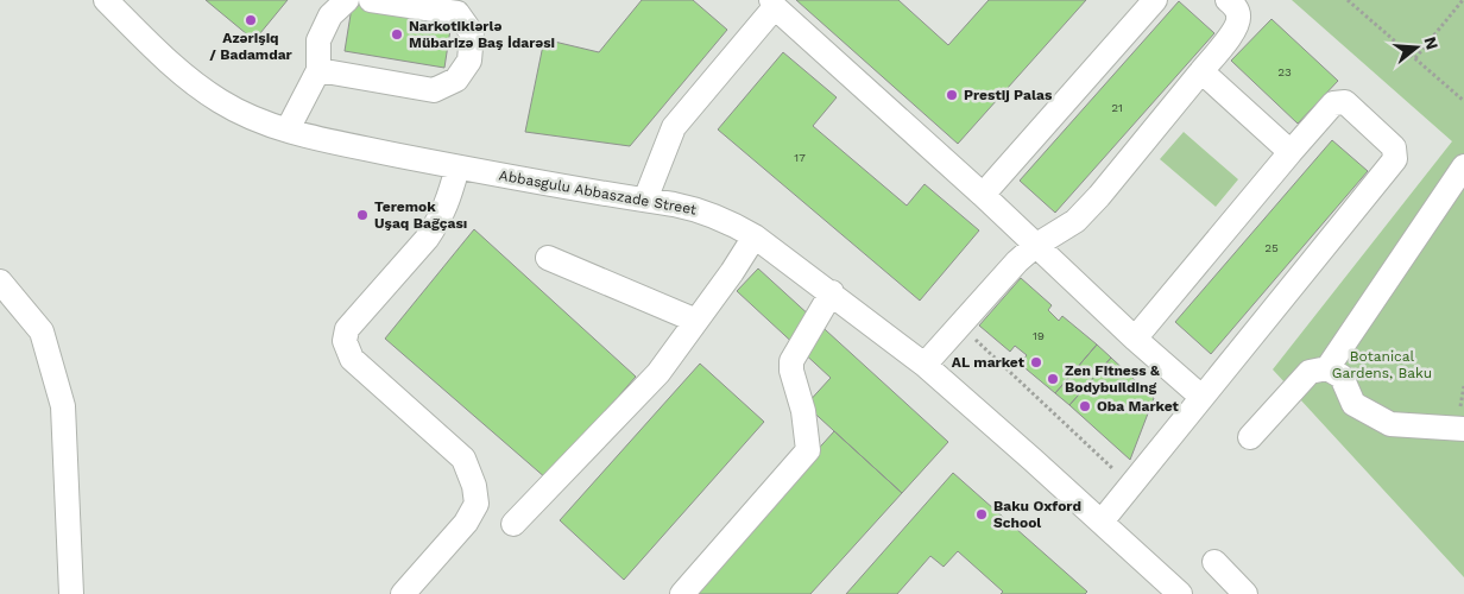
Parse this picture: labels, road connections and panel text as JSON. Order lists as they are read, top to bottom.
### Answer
{
  "streets": {
    "street": ["Abbasgulu Abbaszade Street"]
  },
  "parks": ["Botanical Gardens, Baku"],
  "places": [
    "Azərişiq / Badamdar",
    "Narkotiklərlə Mübarizə Baş İdarəsi",
    "Prestij Palas",
    "Teremok Uşaq Bağçası",
    "AL market",
    "Zen Fitness & Bodybuilding",
    "Oba Market",
    "Baku Oxford School"
  ],
  "house_numbers": [
    "23",
    "21",
    "17",
    "25",
    "19"
  ],
  "north": "right"
}
